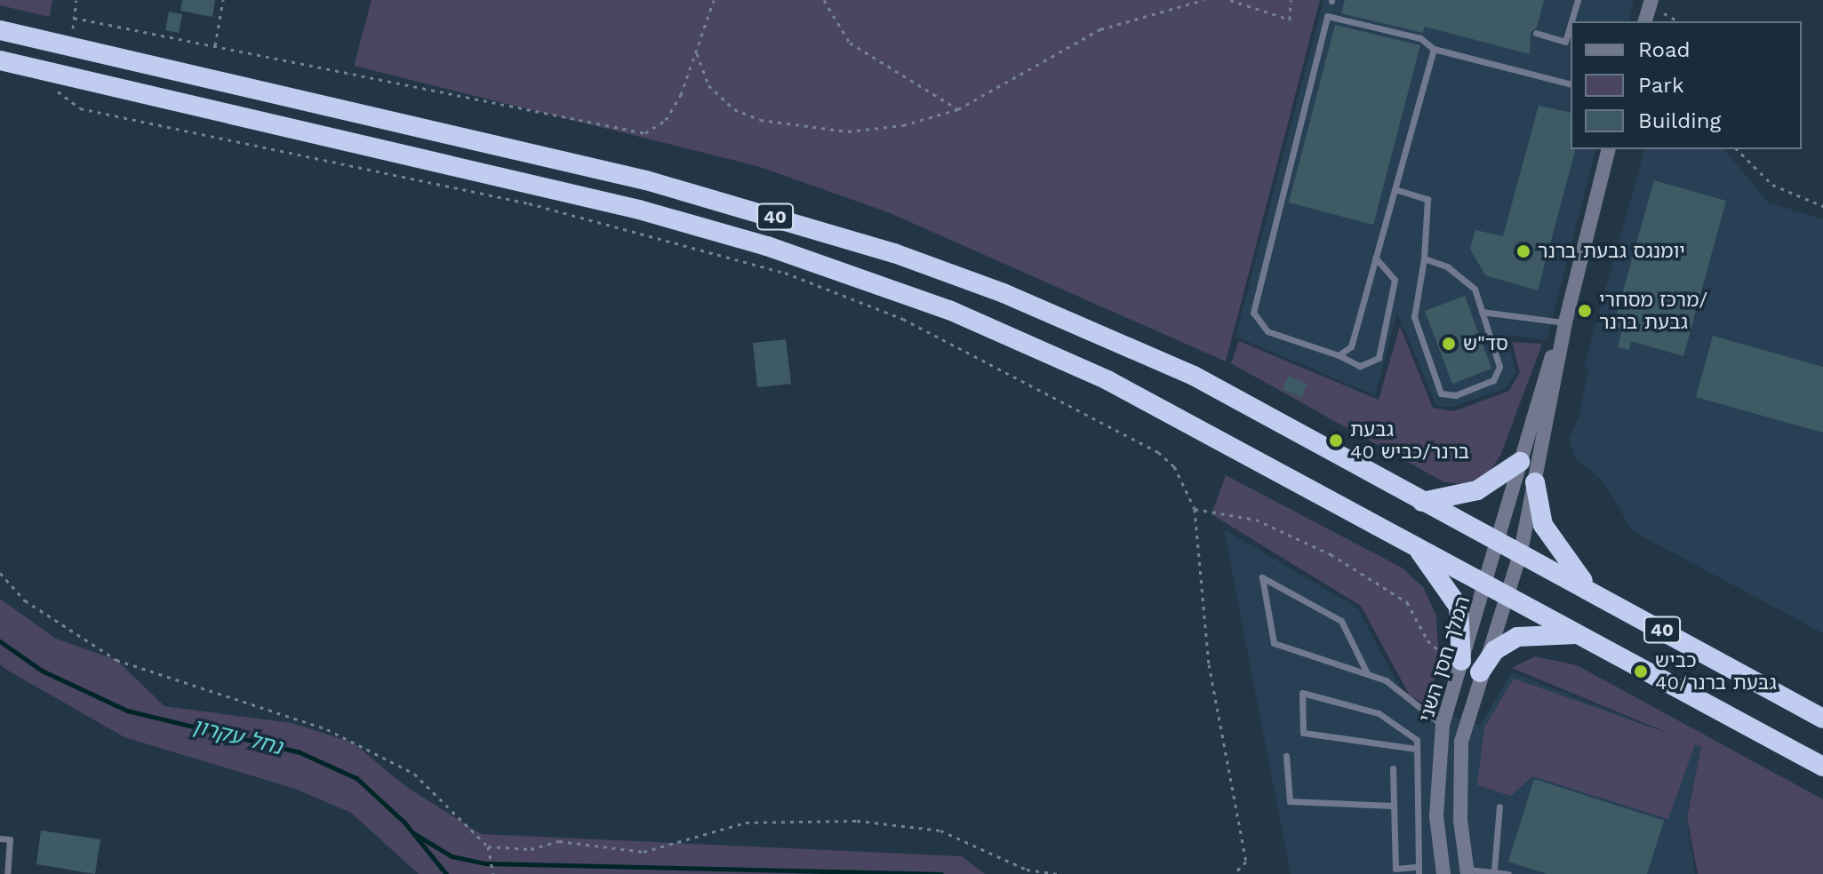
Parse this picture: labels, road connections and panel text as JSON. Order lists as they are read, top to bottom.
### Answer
{
  "streets": {
    "highway": ["40"],
    "street": ["המלך חסן השני"]
  },
  "crossings": [
    ["40", "המלך חסן השני"]
  ],
  "water": ["נחל עקרון"],
  "places": [
    "יומנגס גבעת ברנר",
    "מרכז מסחרי/ גבעת ברנר",
    "סד\"ש",
    "גבעת ברנר/כביש 40",
    "כביש 40/גבעת ברנר"
  ],
  "legend": ["Road", "Park", "Building"]
}
